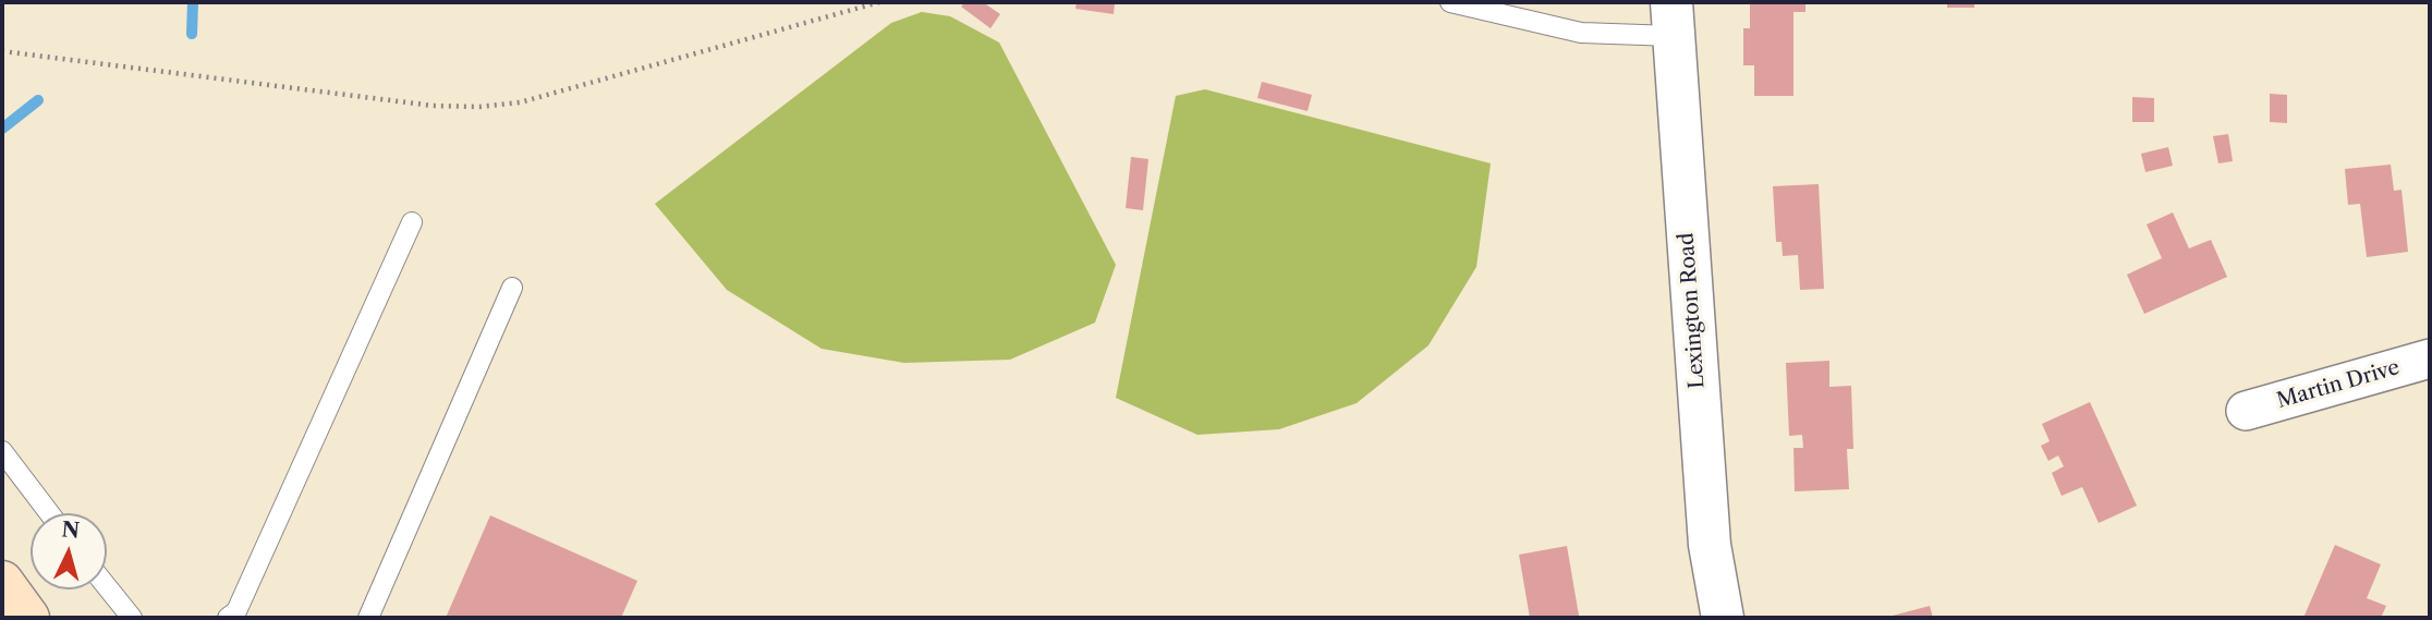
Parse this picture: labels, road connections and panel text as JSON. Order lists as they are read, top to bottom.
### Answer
{
  "streets": {
    "street": ["Lexington Road", "Martin Drive"]
  },
  "north": "top"
}
